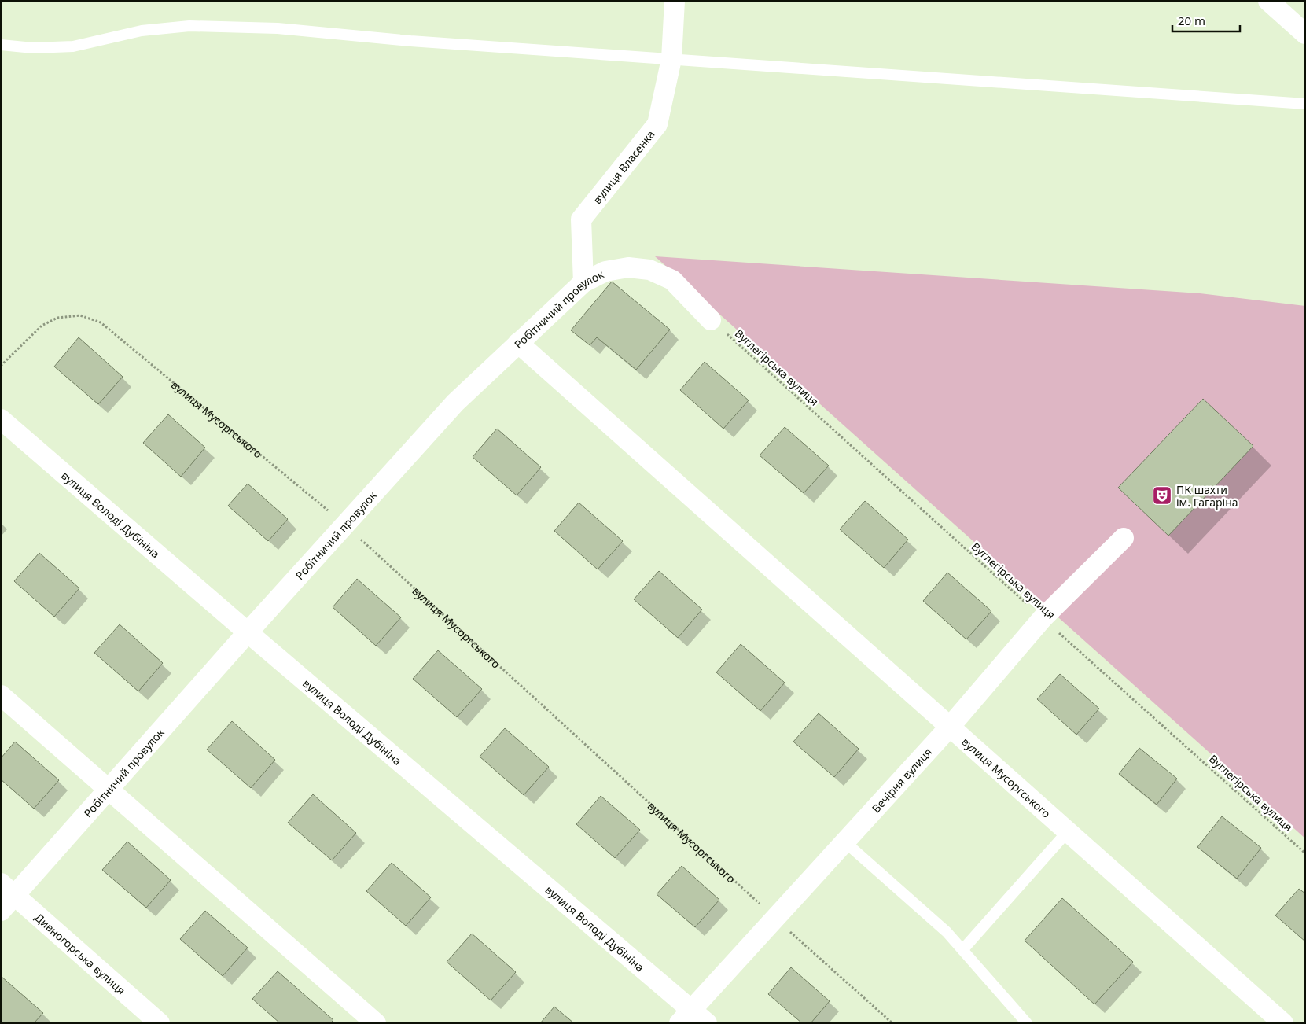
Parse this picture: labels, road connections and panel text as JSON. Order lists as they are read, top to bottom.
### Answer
{
  "streets": {
    "street": [
      "вулиця Власенка",
      "Робітничий провулок",
      "вулиця Мусоргського",
      "вулиця Володі Дубініна",
      "Вечірня вулиця",
      "Дивногорська вулиця"
    ],
    "path": ["Вуглегірська вулиця"]
  },
  "crossings": [
    ["вулиця Власенка", "Робітничий провулок"],
    ["Робітничий провулок", "Вуглегірська вулиця"],
    ["Робітничий провулок", "вулиця Мусоргського"],
    ["Робітничий провулок", "вулиця Володі Дубініна"],
    ["Робітничий провулок", "Дивногорська вулиця"],
    ["Вуглегірська вулиця", "Вечірня вулиця"],
    ["вулиця Мусоргського", "Вечірня вулиця"],
    ["вулиця Володі Дубініна", "Вечірня вулиця"]
  ],
  "places": {
    "theatre": ["ПК шахти ім. Гагаріна"]
  },
  "scale_bar": "20 m"
}
